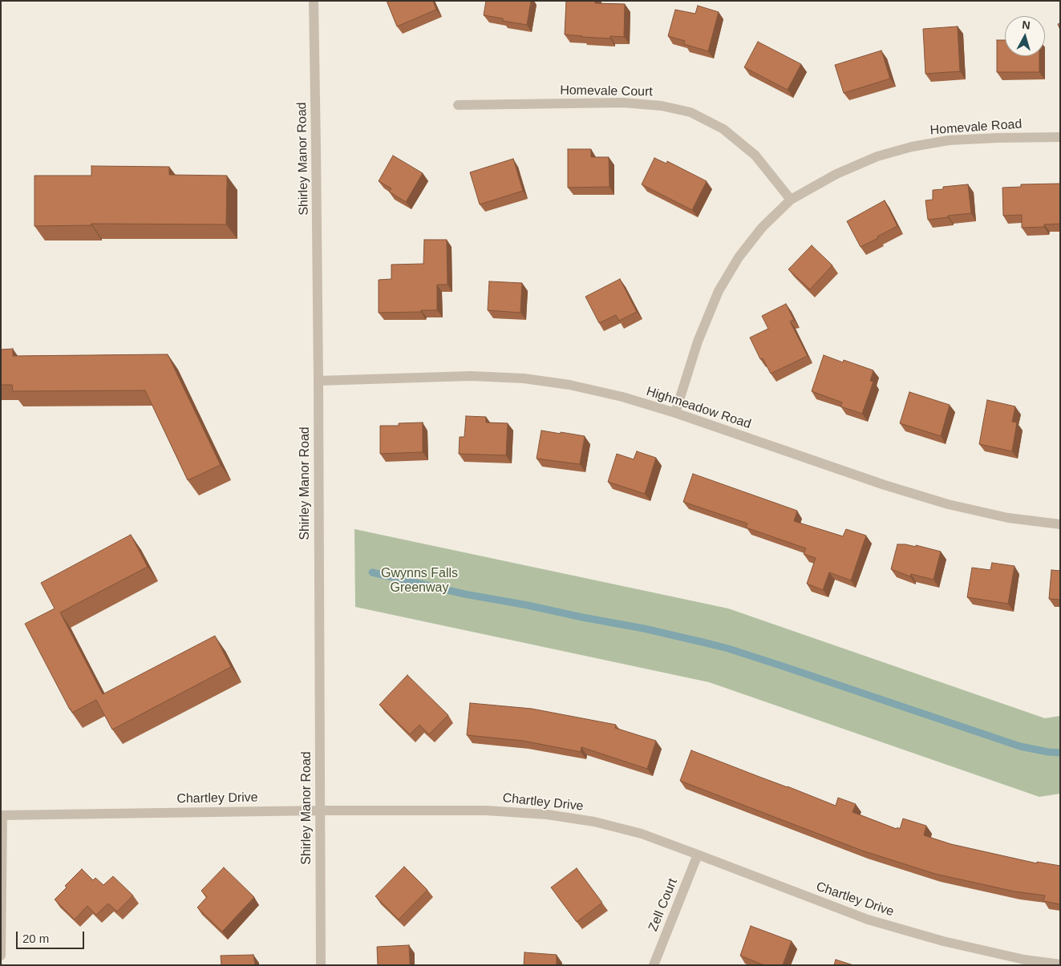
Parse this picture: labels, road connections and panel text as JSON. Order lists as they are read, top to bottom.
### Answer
{
  "streets": {
    "street": [
      "Homevale Court",
      "Homevale Road",
      "Shirley Manor Road",
      "Highmeadow Road",
      "Chartley Drive",
      "Zell Court"
    ]
  },
  "crossings": [
    ["Homevale Court", "Homevale Road"],
    ["Homevale Road", "Highmeadow Road"],
    ["Shirley Manor Road", "Highmeadow Road"],
    ["Shirley Manor Road", "Chartley Drive"],
    ["Chartley Drive", "Zell Court"]
  ],
  "parks": ["Gwynns Falls Greenway"],
  "scale_bar": "20 m",
  "north": "top"
}
